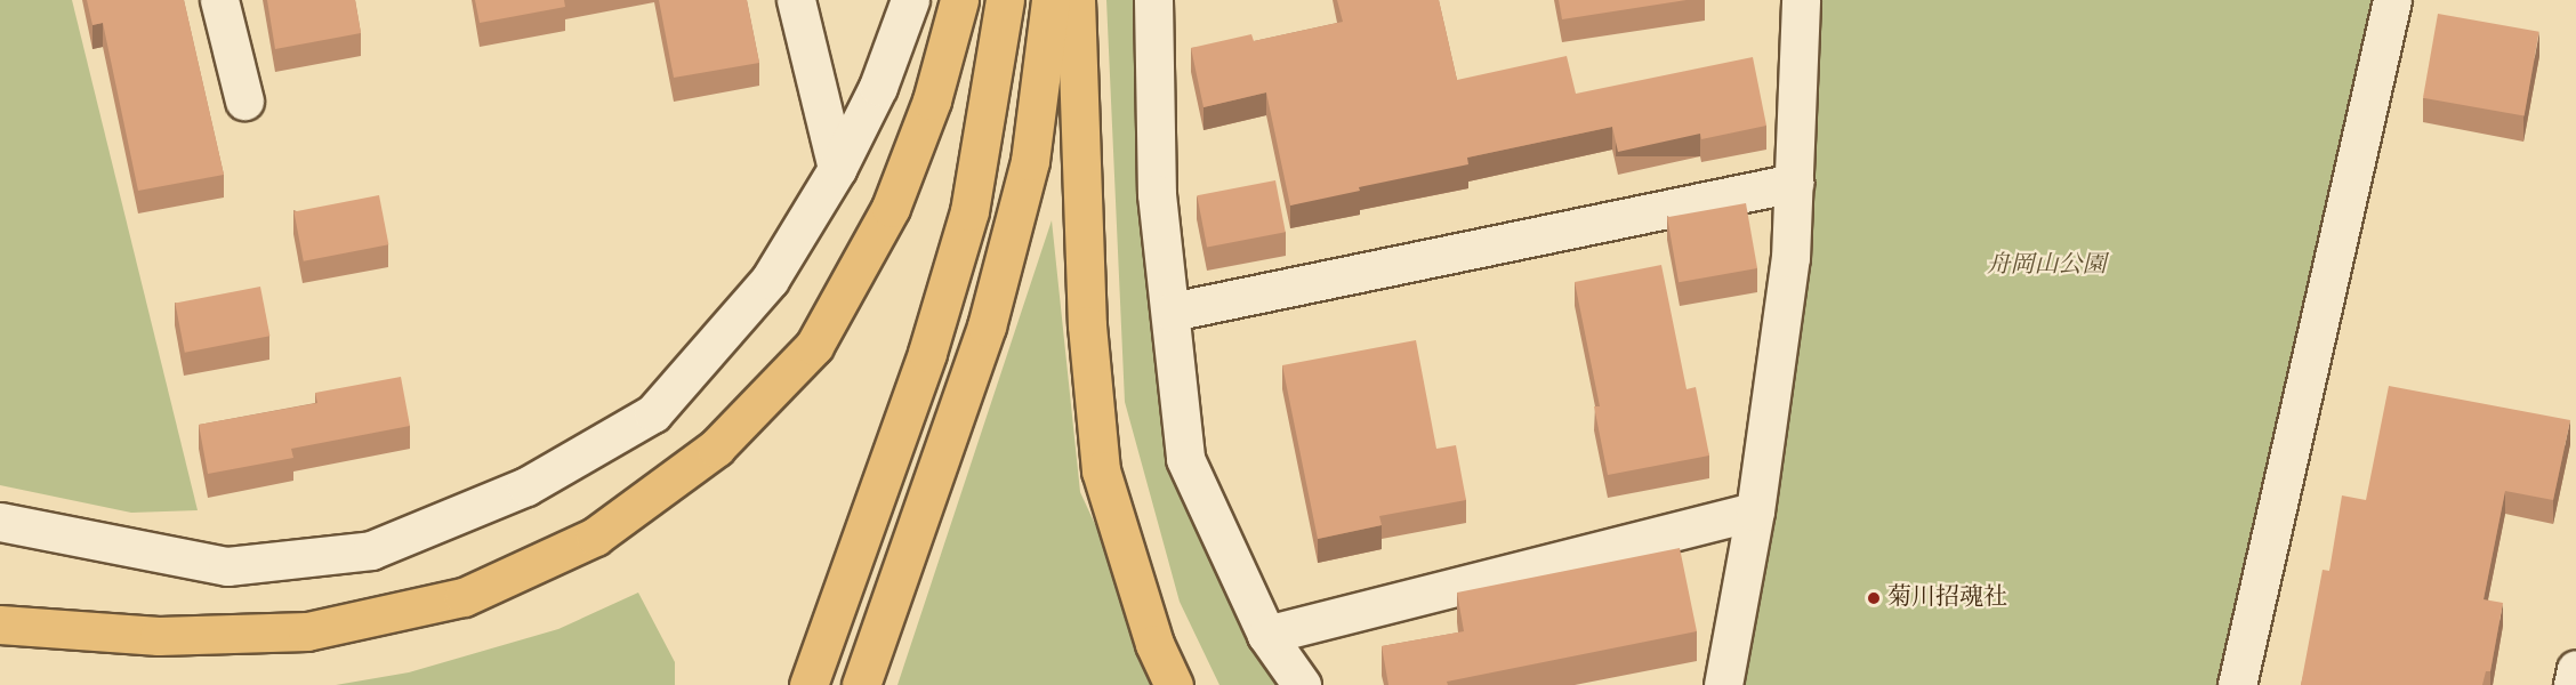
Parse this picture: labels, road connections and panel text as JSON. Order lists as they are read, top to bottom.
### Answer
{
  "parks": ["舟岡山公園"],
  "places": ["菊川招魂社"]
}
